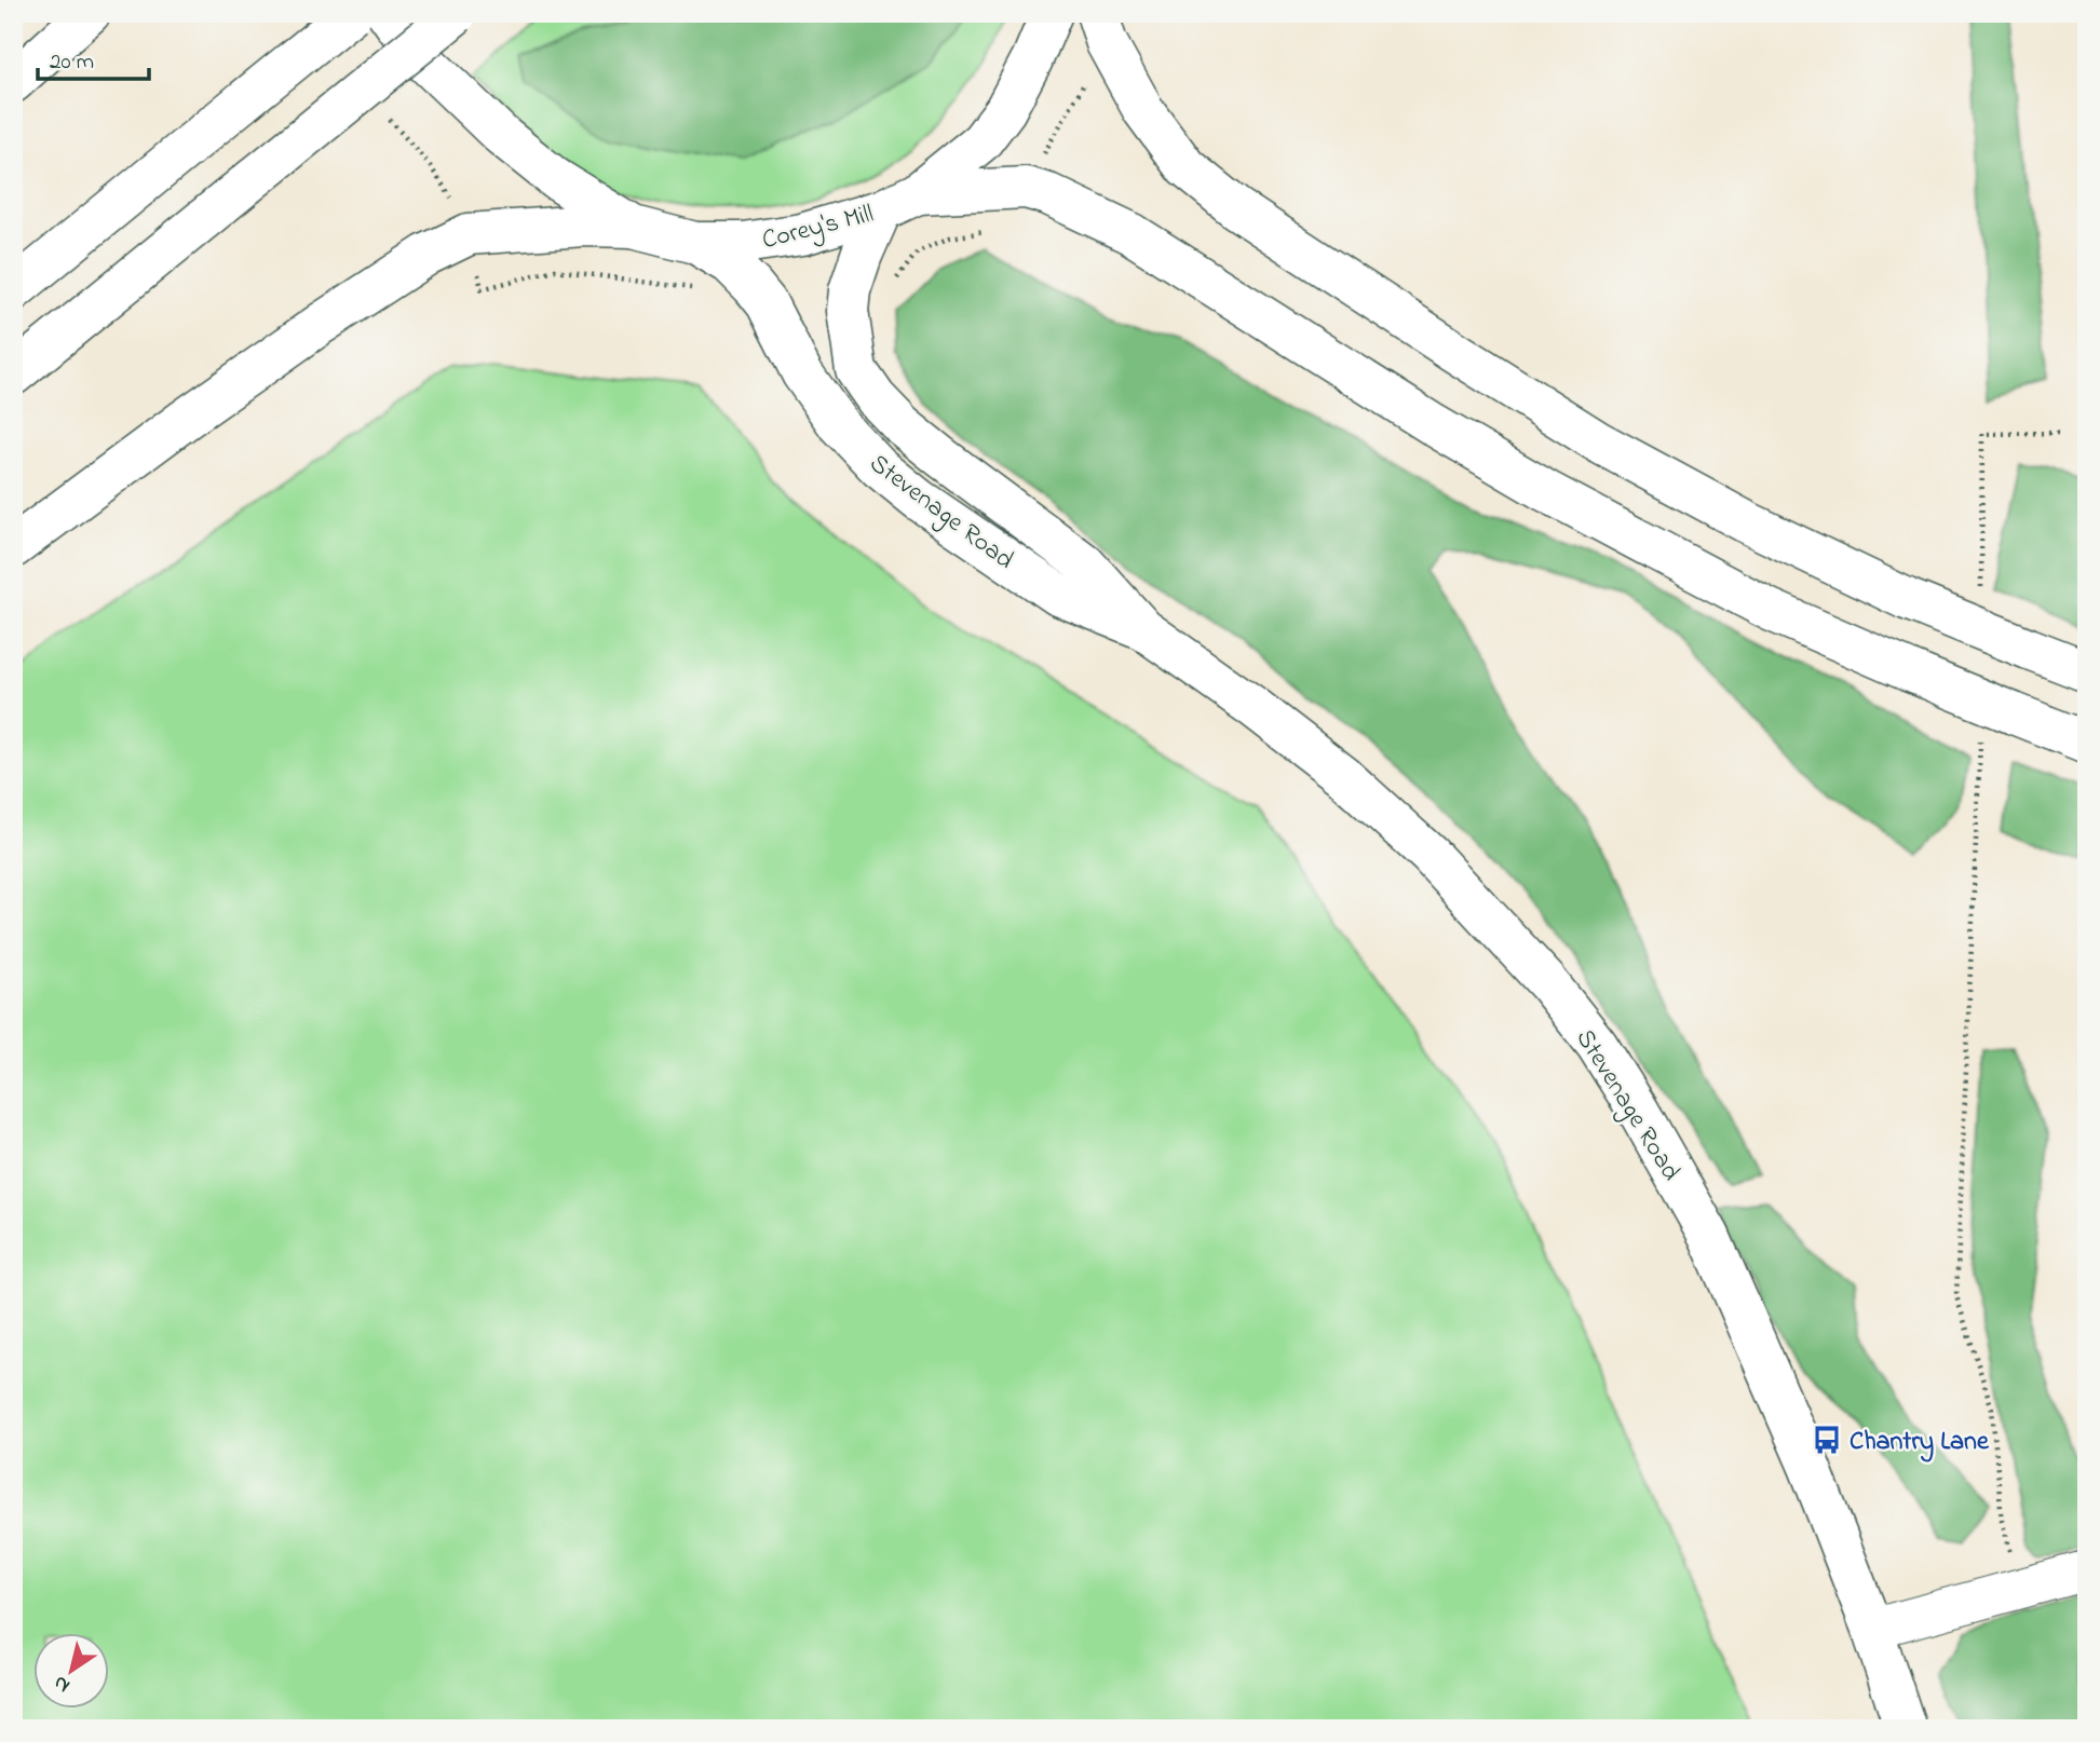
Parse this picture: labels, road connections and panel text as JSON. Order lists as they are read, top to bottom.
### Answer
{
  "streets": {
    "main road": ["Corey's Mill", "Stevenage Road"]
  },
  "crossings": [
    ["Corey's Mill", "Stevenage Road"]
  ],
  "places": {
    "bus stop": ["Chantry Lane"]
  },
  "scale_bar": "20 m",
  "north": "bottom left"
}
